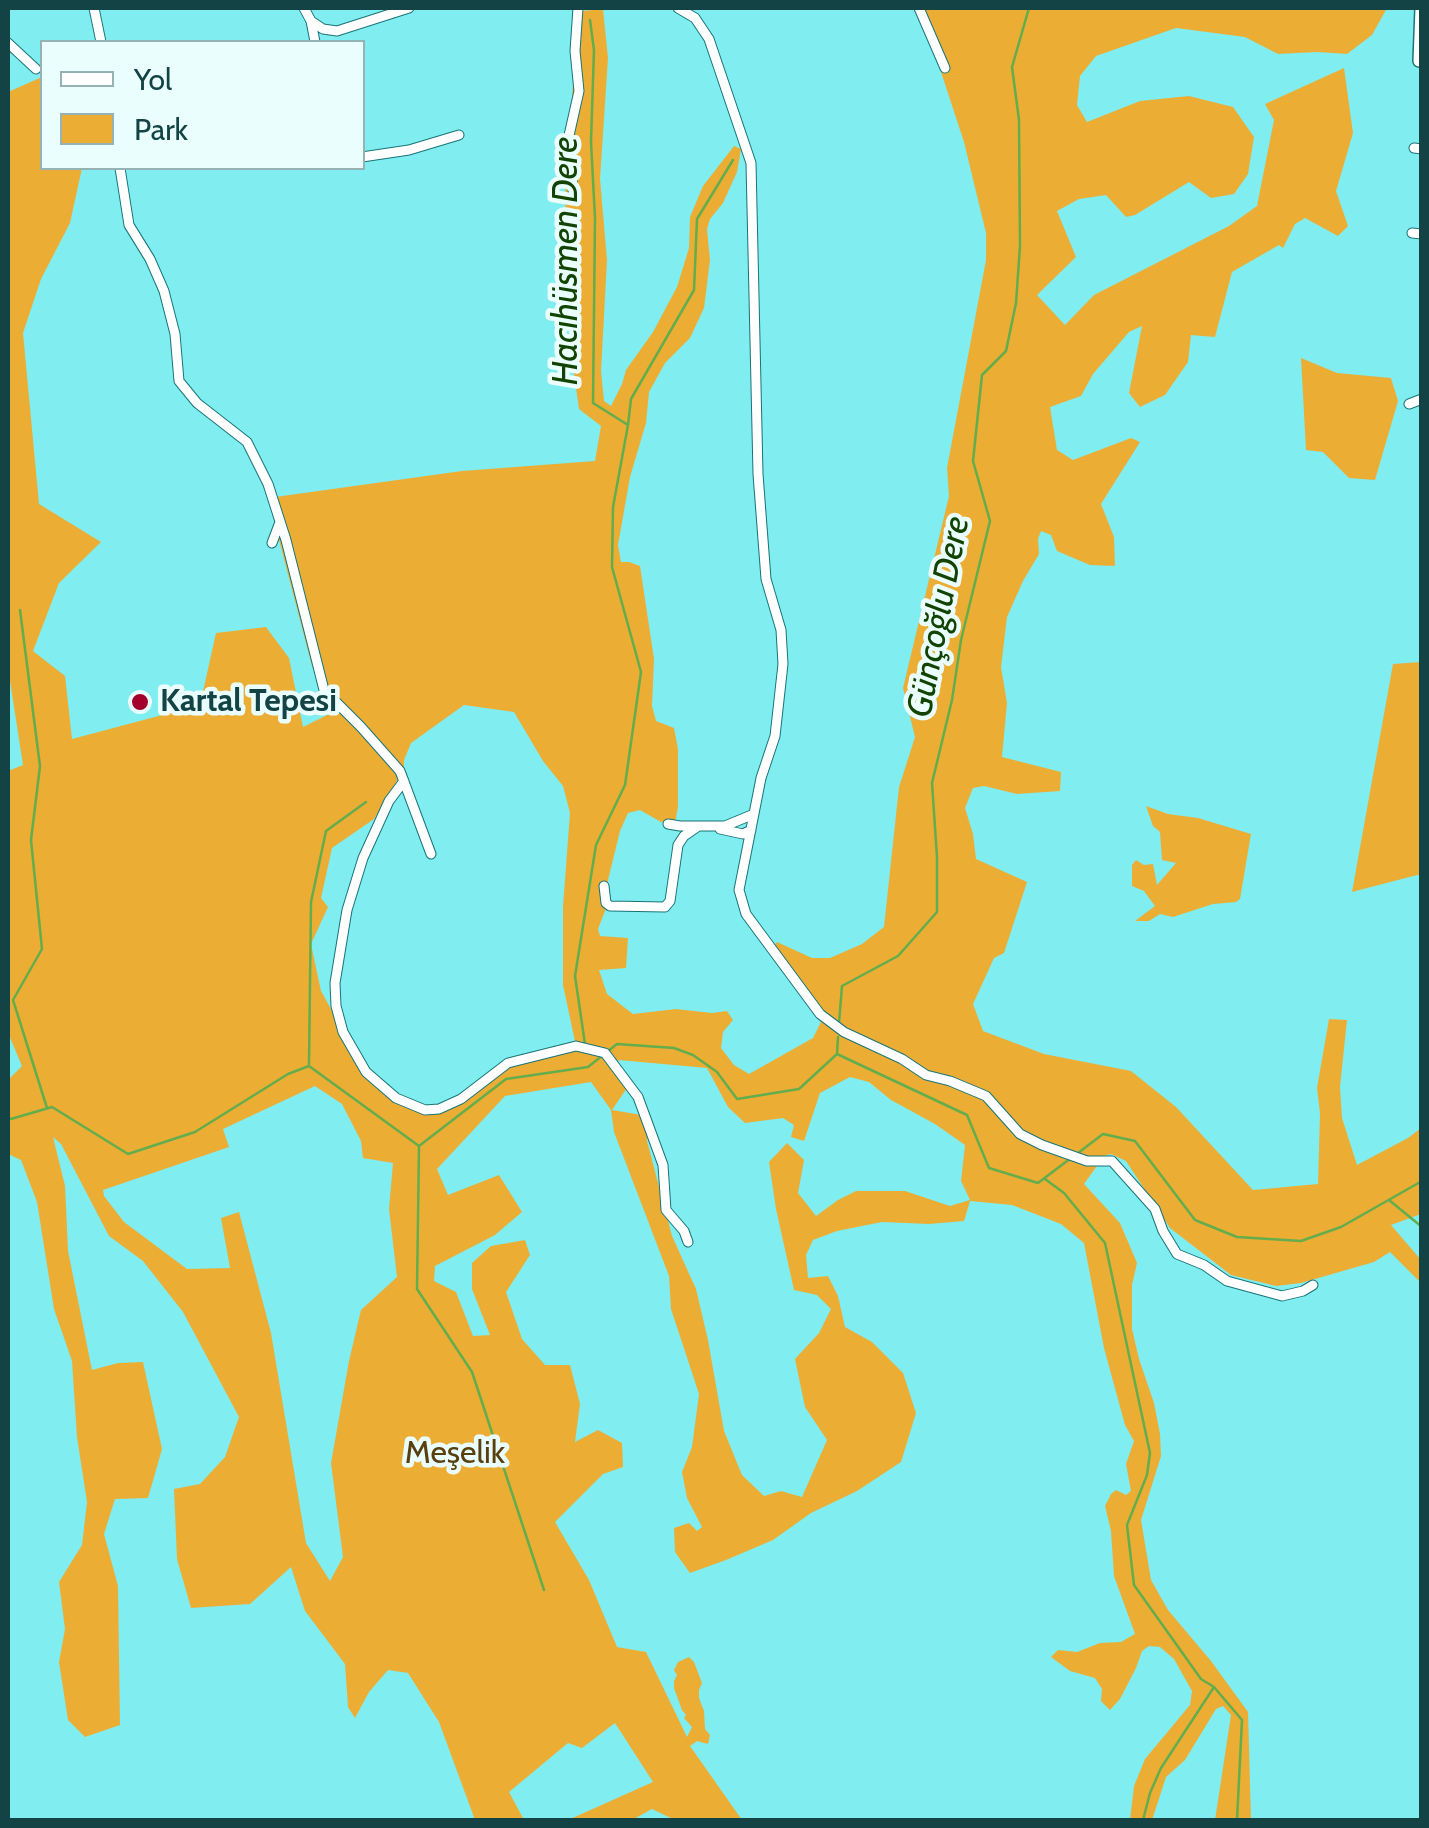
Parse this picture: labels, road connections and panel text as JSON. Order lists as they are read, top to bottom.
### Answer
{
  "water": ["Hacıhüsmen Dere", "Günçoğlu Dere"],
  "parks": ["Meşelik"],
  "places": ["Kartal Tepesi"],
  "legend": ["Yol", "Park"]
}
